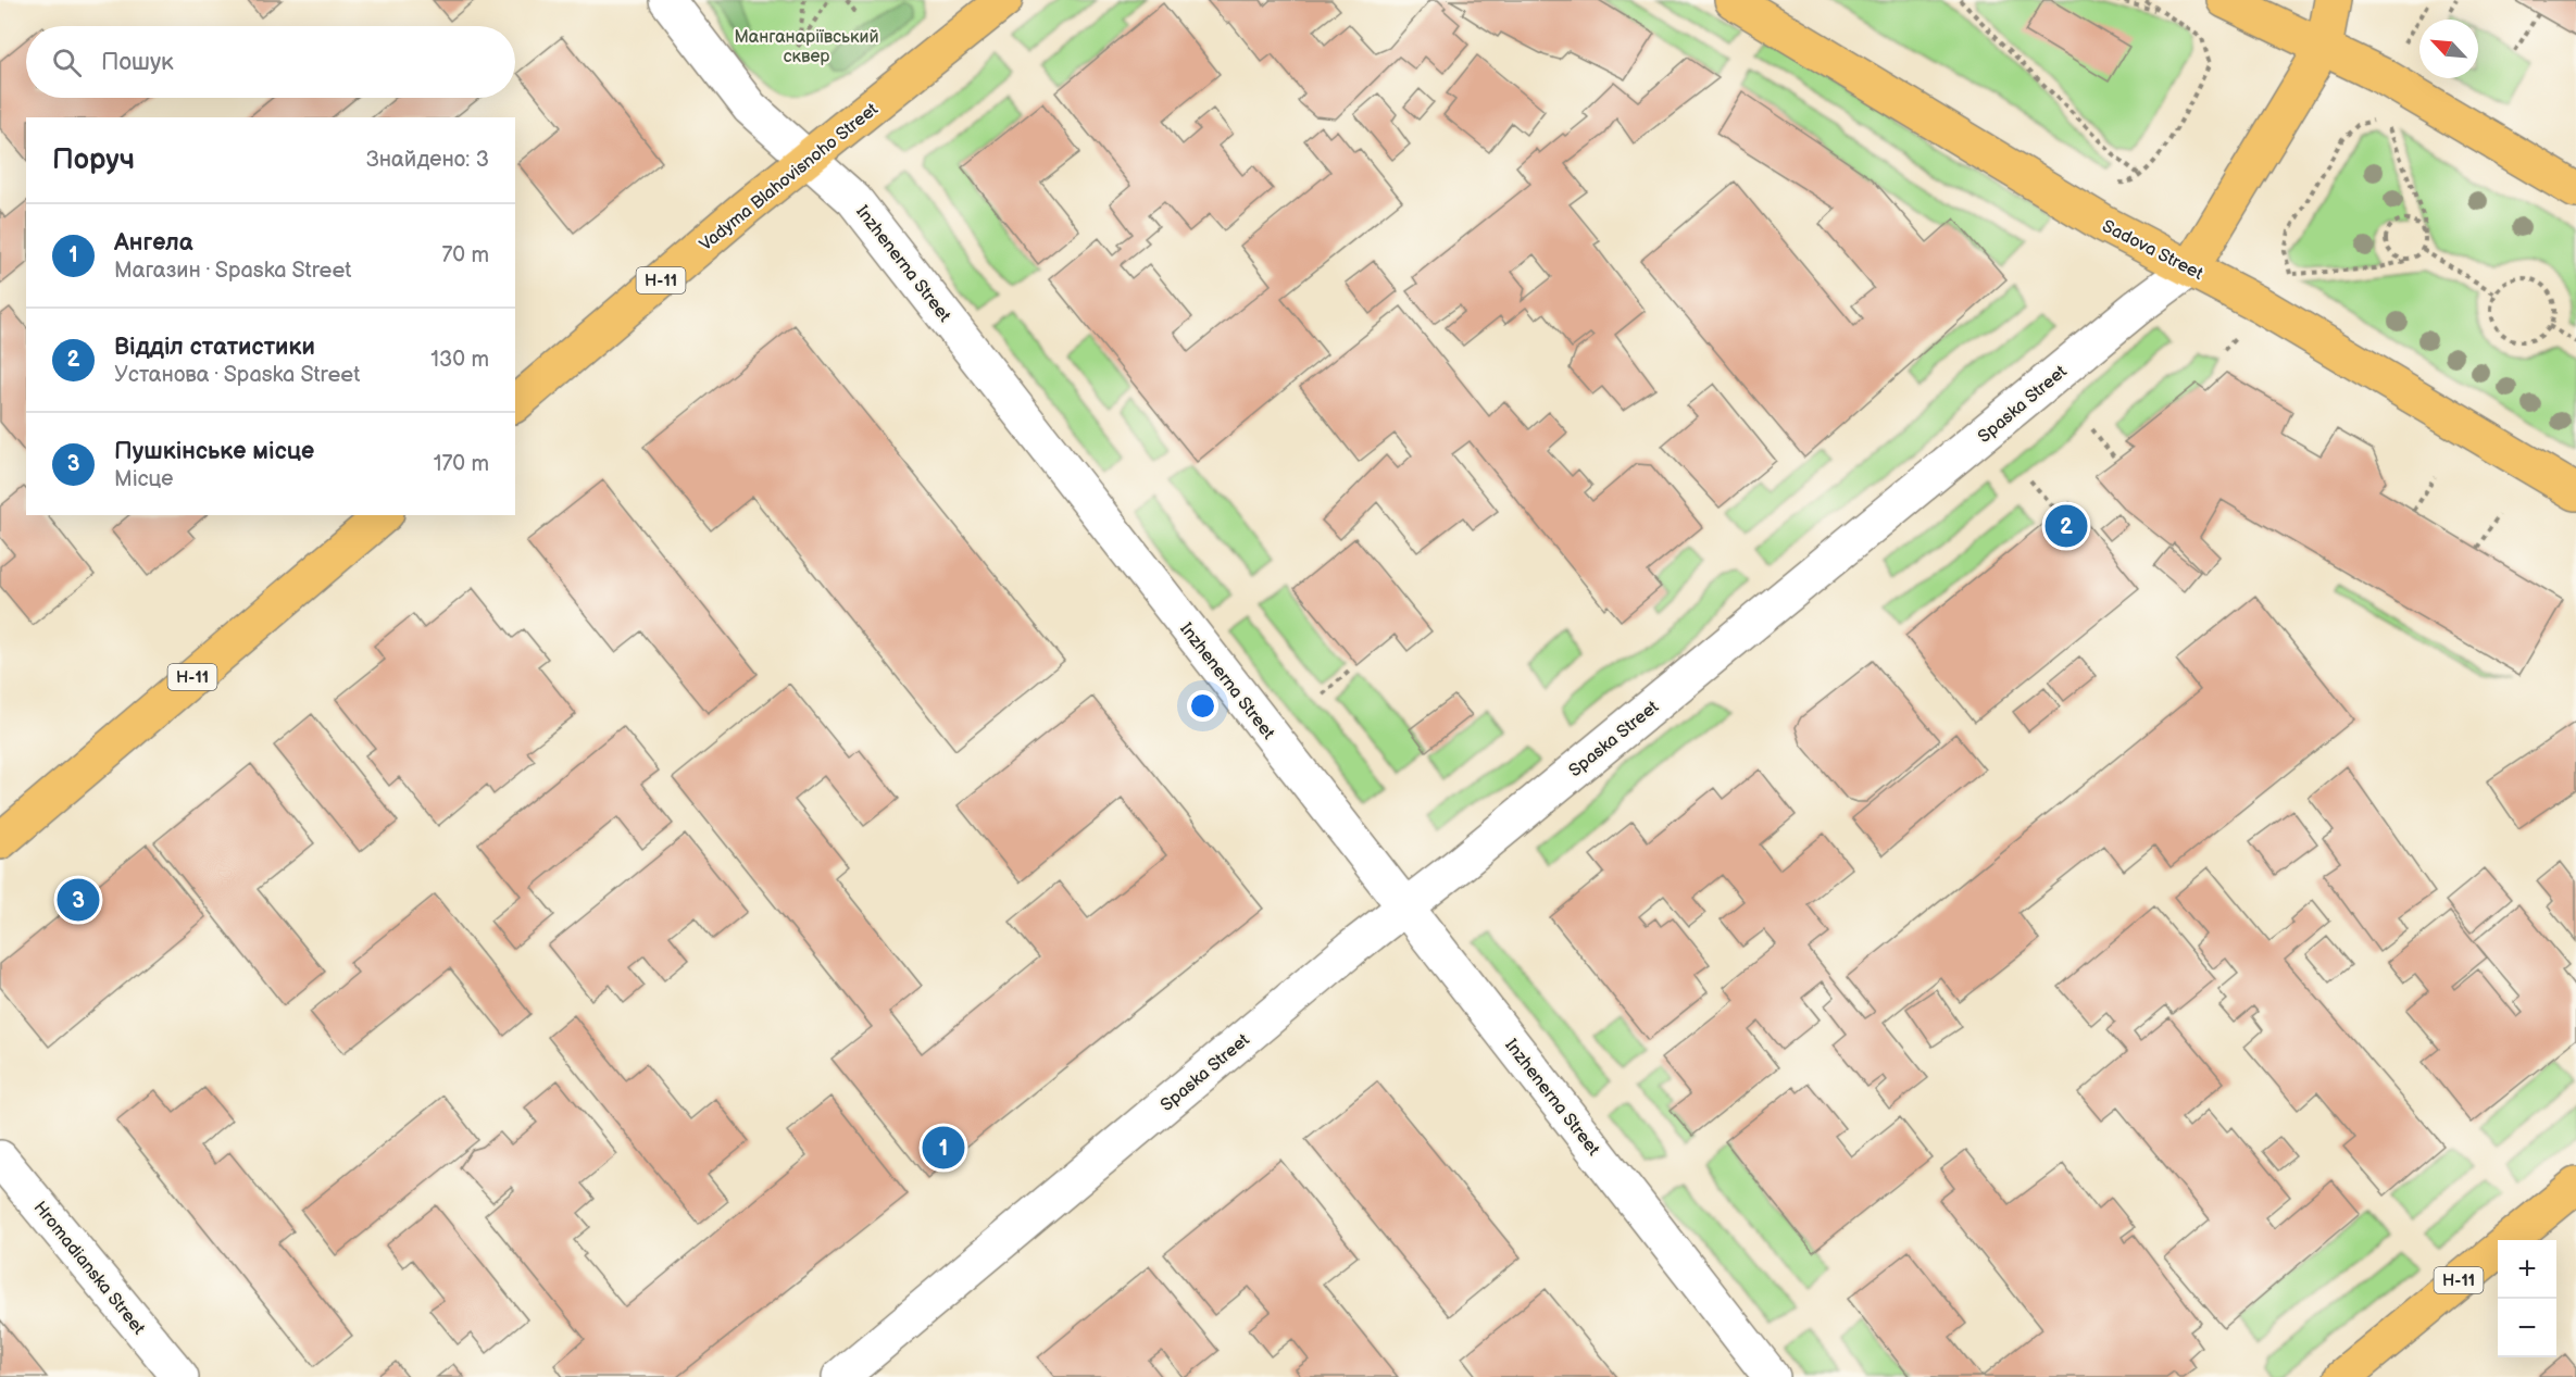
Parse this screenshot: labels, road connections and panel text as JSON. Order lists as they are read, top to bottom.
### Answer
{
  "streets": {
    "main road": [
      "Vadyma Blahovisnoho Street",
      "Sadova Street",
      "Н-11",
      "Spaska Street"
    ],
    "street": ["Inzhenerna Street", "Hromadianska Street"]
  },
  "crossings": [
    ["Vadyma Blahovisnoho Street", "Inzhenerna Street"],
    ["Sadova Street", "Spaska Street"],
    ["Inzhenerna Street", "Spaska Street"]
  ],
  "parks": ["Манганаріївський сквер"],
  "north": "top left",
  "page": {
    "search": "Пошук",
    "heading": ["Поруч", "Знайдено: 3"],
    "list": [
      {
        "mark": "1",
        "name": "Ангела",
        "note": "Магазин · Spaska Street",
        "value": "70 m"
      },
      {
        "mark": "2",
        "name": "Відділ статистики",
        "note": "Установа · Spaska Street",
        "value": "130 m"
      },
      {
        "mark": "3",
        "name": "Пушкінське місце",
        "note": "Місце",
        "value": "170 m"
      }
    ],
    "pins": ["2", "3", "1"],
    "map_buttons": ["+", "−"]
  }
}
